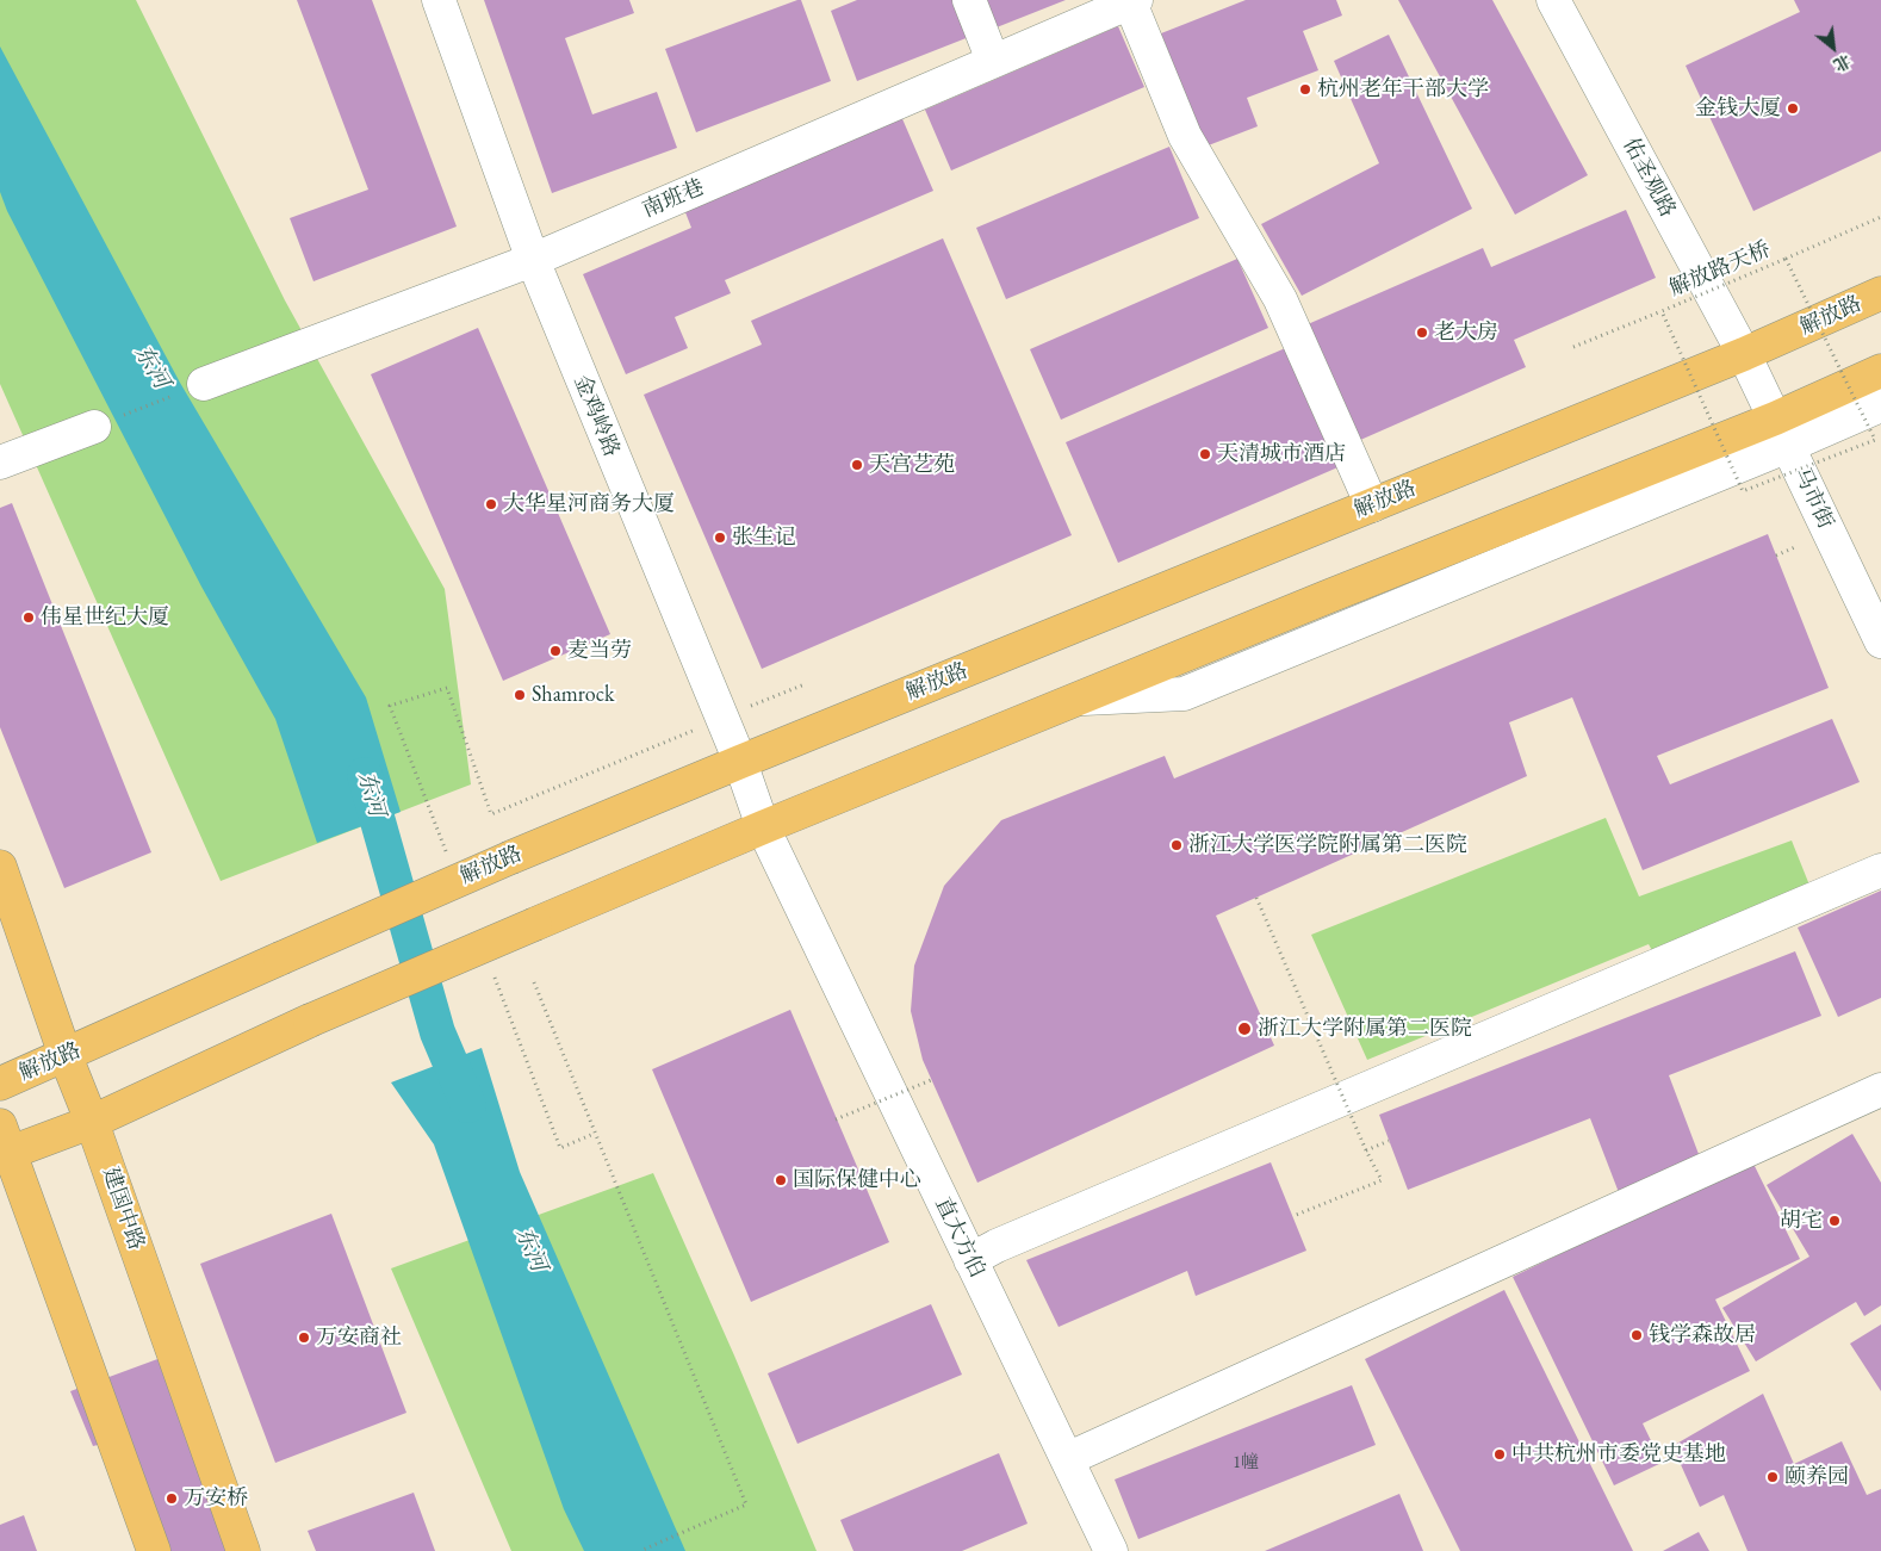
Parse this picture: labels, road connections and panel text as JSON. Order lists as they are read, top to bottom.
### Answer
{
  "streets": {
    "main road": ["解放路", "建国中路"],
    "street": [
      "佑圣观路",
      "南班巷",
      "金鸡岭路",
      "马市街",
      "直大方伯"
    ],
    "path": ["解放路天桥"]
  },
  "crossings": [
    ["佑圣观路", "解放路"],
    ["佑圣观路", "马市街"],
    ["南班巷", "金鸡岭路"],
    ["解放路", "金鸡岭路"],
    ["解放路", "马市街"],
    ["解放路", "建国中路"],
    ["金鸡岭路", "直大方伯"]
  ],
  "water": ["东河"],
  "places": [
    "杭州老年干部大学",
    "金钱大厦",
    "老大房",
    "天清城市酒店",
    "天宫艺苑",
    "大华星河商务大厦",
    "张生记",
    "伟星世纪大厦",
    "麦当劳",
    "Shamrock",
    "浙江大学医学院附属第二医院",
    "浙江大学附属第二医院",
    "国际保健中心",
    "胡宅",
    "钱学森故居",
    "万安商社",
    "中共杭州市委党史基地",
    "颐养园",
    "万安桥"
  ],
  "house_numbers": ["1幢"],
  "north": "bottom right"
}
